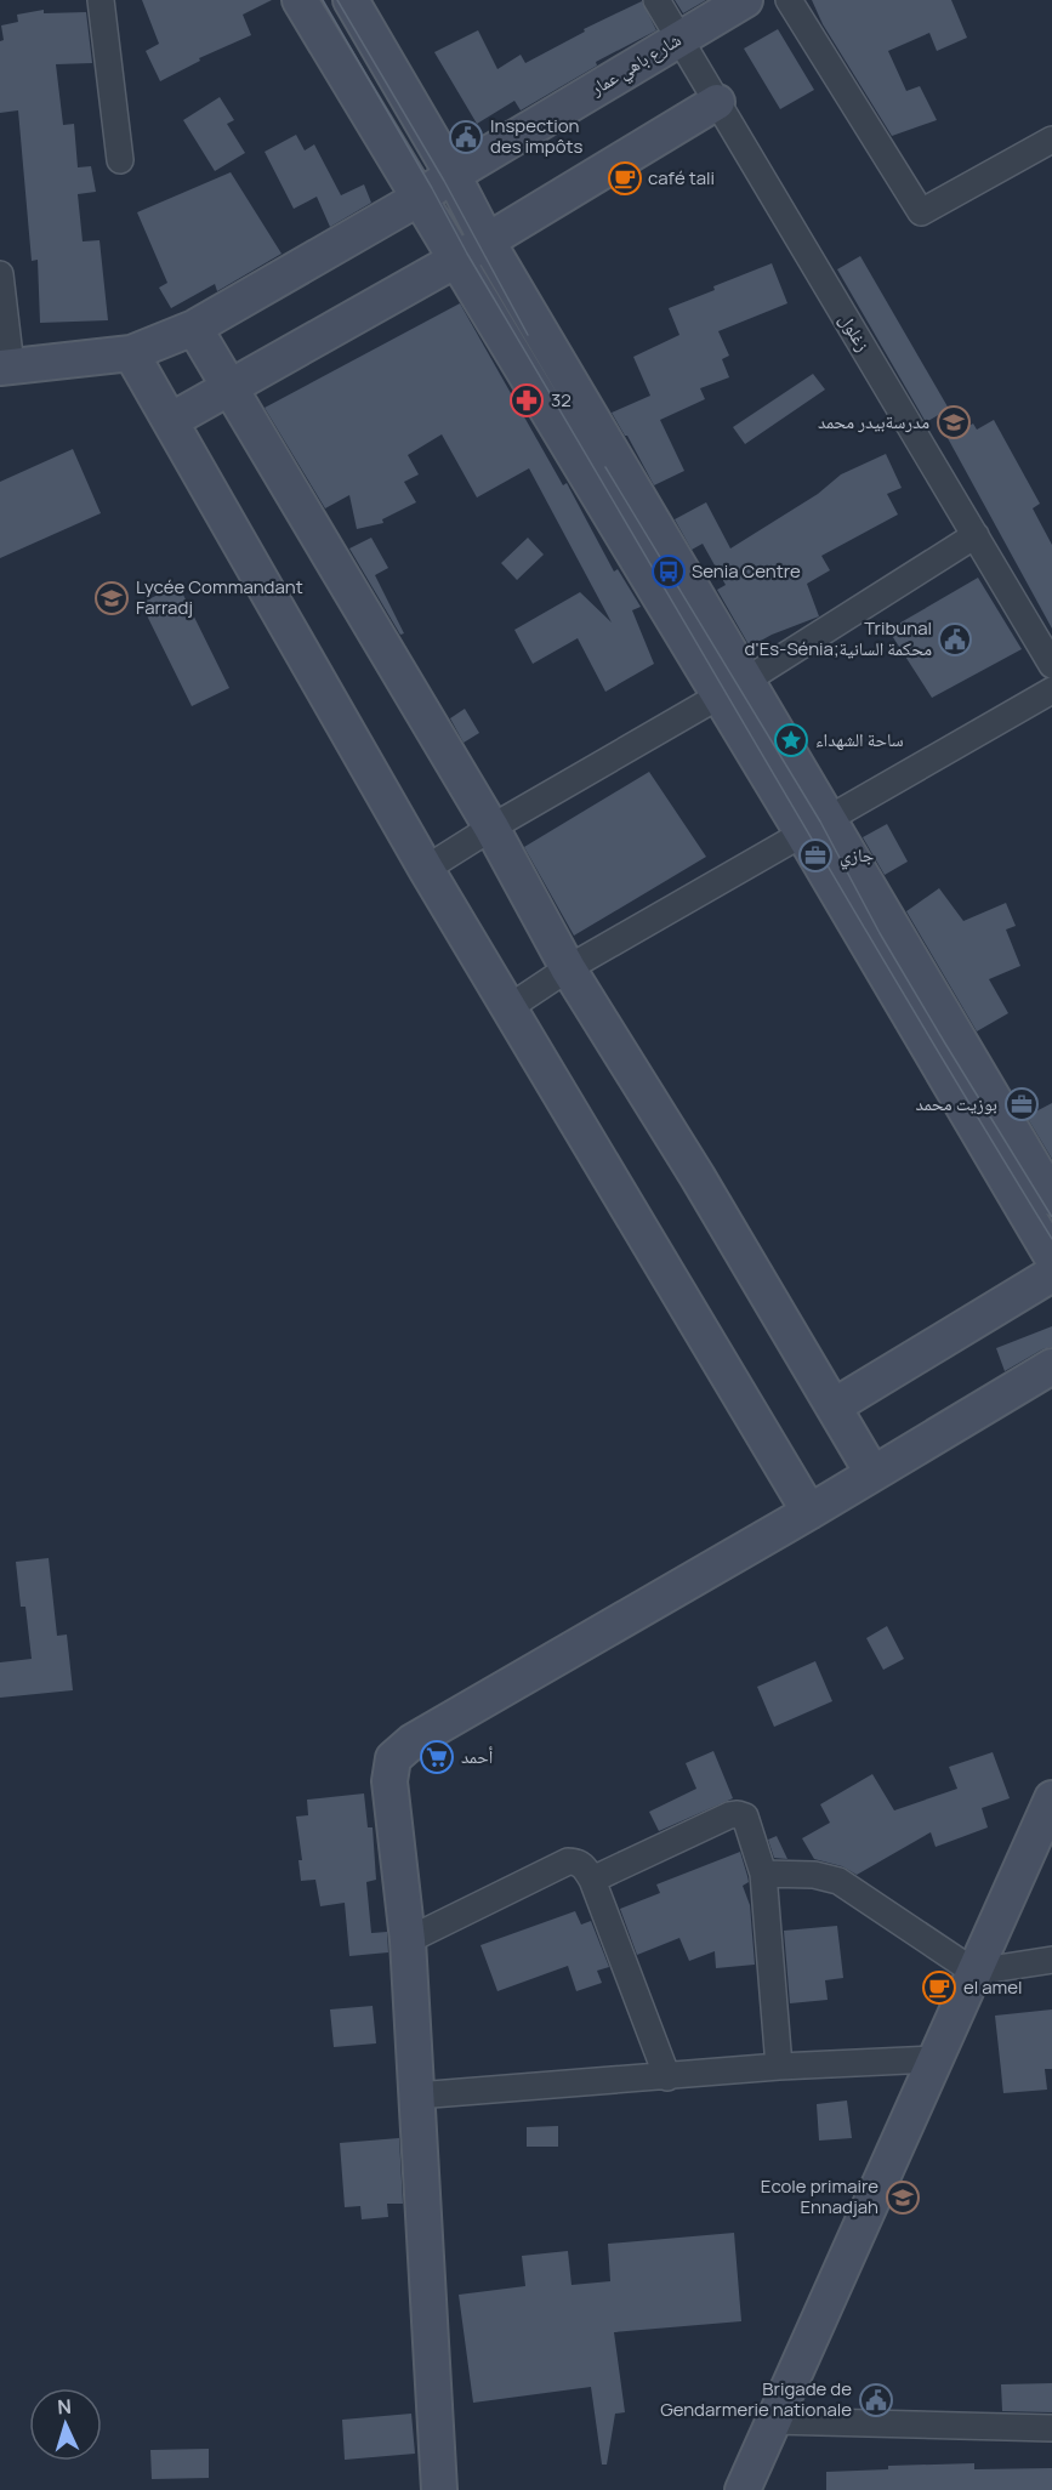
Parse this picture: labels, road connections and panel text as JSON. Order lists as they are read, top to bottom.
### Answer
{
  "streets": {
    "main road": ["شارع باهي عمار"],
    "street": ["زغلول"]
  },
  "crossings": [
    ["شارع باهي عمار", "زغلول"]
  ],
  "places": {
    "public building": ["Inspection des impôts", "Tribunal d'Es-Sénia;محكمة السانية", "Brigade de Gendarmerie nationale"],
    "cafe": ["café tali", "el amel"],
    "pharmacy": ["32"],
    "school or university": ["مدرسةبيدر محمد", "Lycée Commandant Farradj", "Ecole primaire Ennadjah"],
    "bus stop": ["Senia Centre"],
    "place": ["ساحة الشهداء"],
    "office": ["جازي", "بوزيت محمد"],
    "supermarket": ["أحمد"]
  },
  "north": "top"
}
